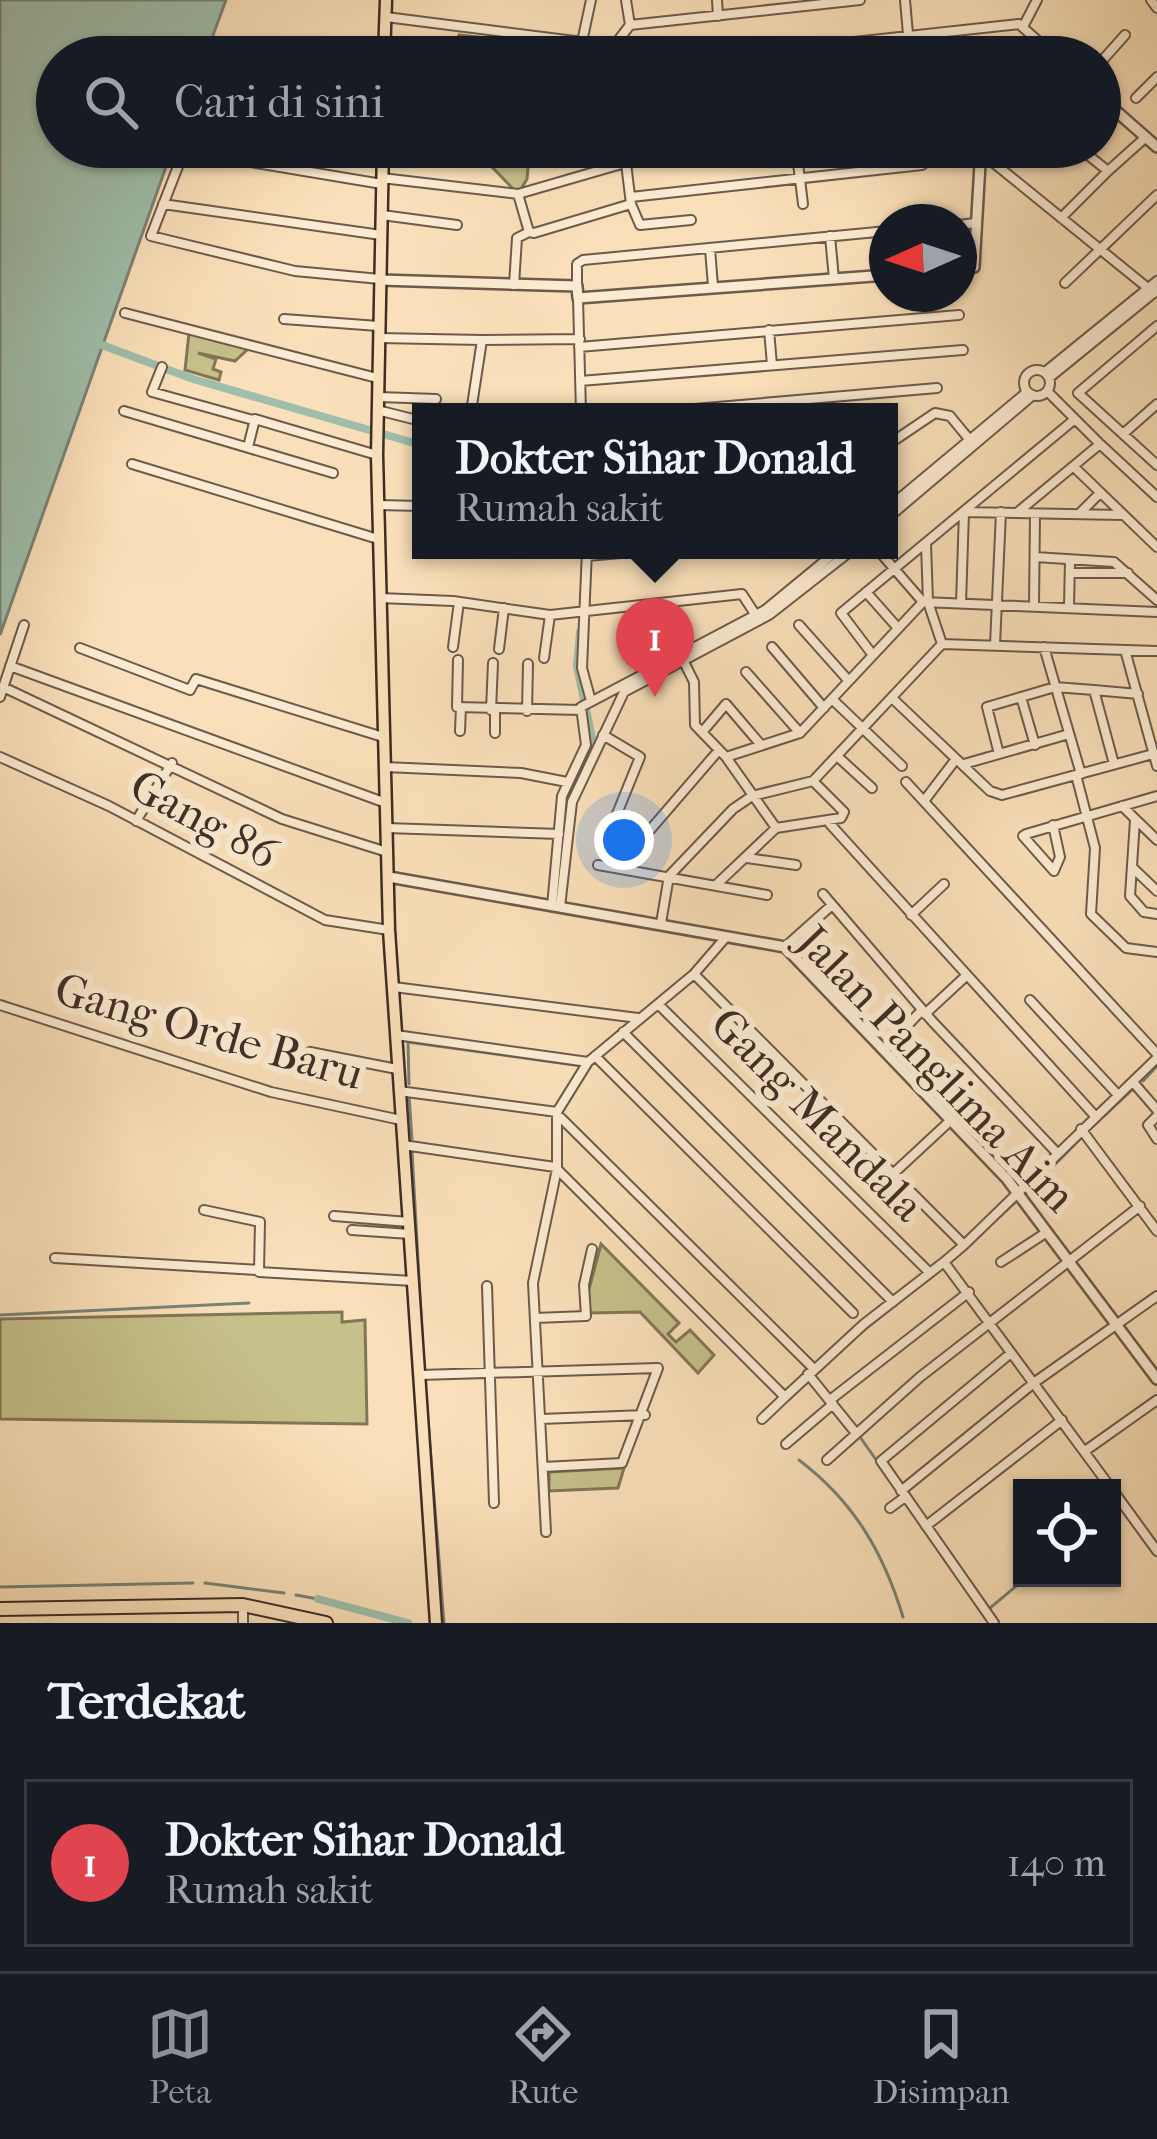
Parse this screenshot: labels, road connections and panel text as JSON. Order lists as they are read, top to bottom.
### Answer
{
  "streets": {
    "street": [
      "Gang 86",
      "Gang Orde Baru",
      "Jalan Panglima Aim",
      "Gang Mandala"
    ]
  },
  "north": "left",
  "page": {
    "search": "Cari di sini",
    "popup": ["Dokter Sihar Donald", "Rumah sakit"],
    "pins": "1",
    "heading": "Terdekat",
    "list": [
      {
        "mark": "1",
        "name": "Dokter Sihar Donald",
        "note": "Rumah sakit",
        "value": "140 m"
      }
    ],
    "nav": ["Peta", "Rute", "Disimpan"]
  }
}
